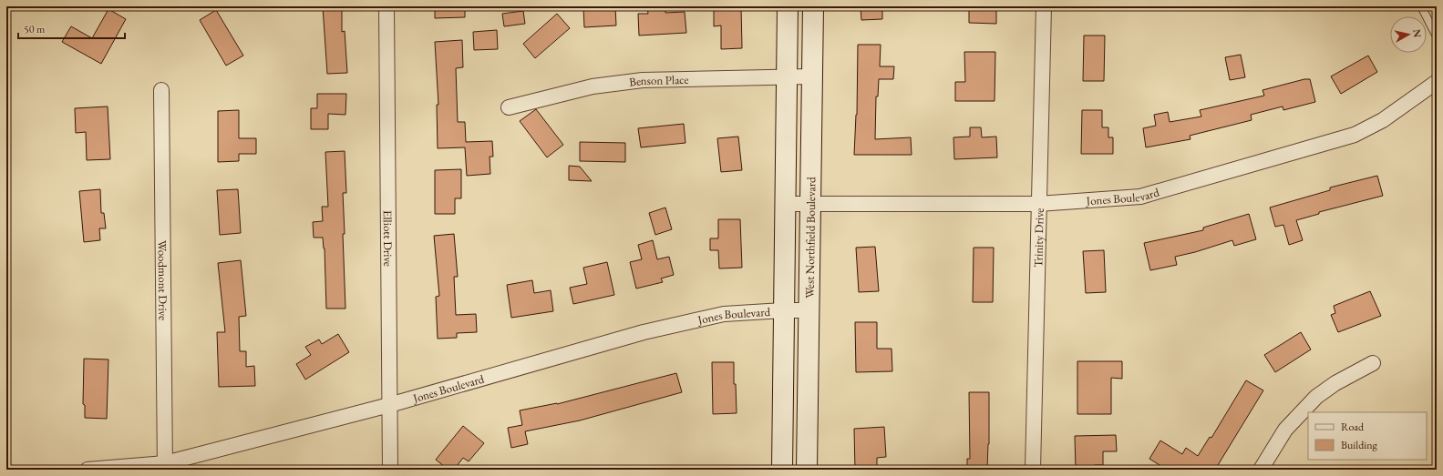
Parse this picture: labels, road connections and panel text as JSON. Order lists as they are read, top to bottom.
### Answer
{
  "streets": {
    "main road": ["West Northfield Boulevard"],
    "street": [
      "Benson Place",
      "Jones Boulevard",
      "Trinity Drive",
      "Elliott Drive",
      "Woodmont Drive"
    ]
  },
  "crossings": [
    ["Benson Place", "West Northfield Boulevard"],
    ["Jones Boulevard", "West Northfield Boulevard"],
    ["Jones Boulevard", "Trinity Drive"],
    ["Jones Boulevard", "Elliott Drive"],
    ["Jones Boulevard", "Woodmont Drive"]
  ],
  "legend": ["Road", "Building"],
  "scale_bar": "50 m",
  "north": "right"
}
